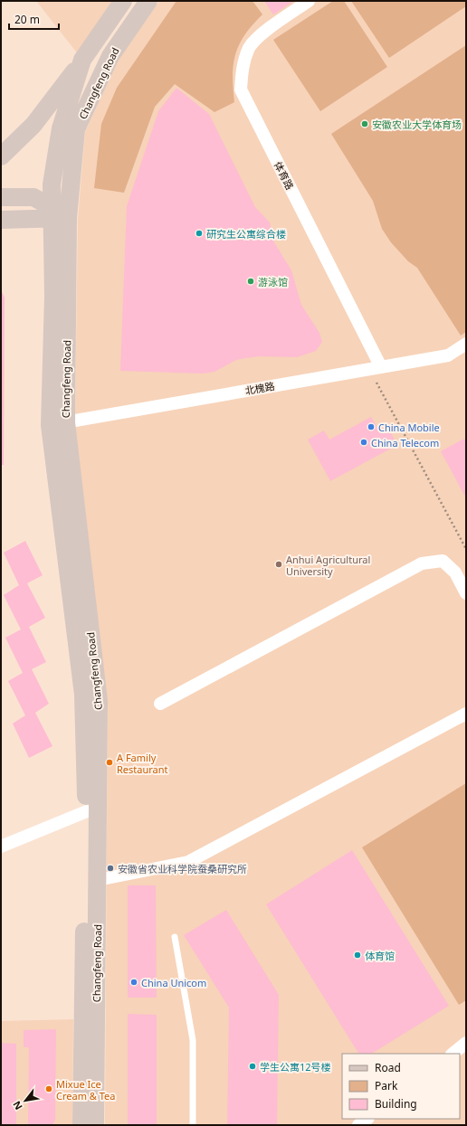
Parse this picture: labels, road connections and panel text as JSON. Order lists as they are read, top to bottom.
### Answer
{
  "streets": {
    "main road": ["Changfeng Road"],
    "street": ["体育路", "北槐路"]
  },
  "crossings": [
    ["Changfeng Road", "北槐路"],
    ["体育路", "北槐路"]
  ],
  "places": [
    "安徽农业大学体育场",
    "研究生公寓综合楼",
    "游泳馆",
    "China Mobile",
    "China Telecom",
    "Anhui Agricultural University",
    "A Family Restaurant",
    "安徽省农业科学院蚕桑研究所",
    "体育馆",
    "China Unicom",
    "学生公寓12号楼",
    "Mixue Ice Cream & Tea"
  ],
  "legend": ["Road", "Park", "Building"],
  "scale_bar": "20 m",
  "north": "bottom left"
}
